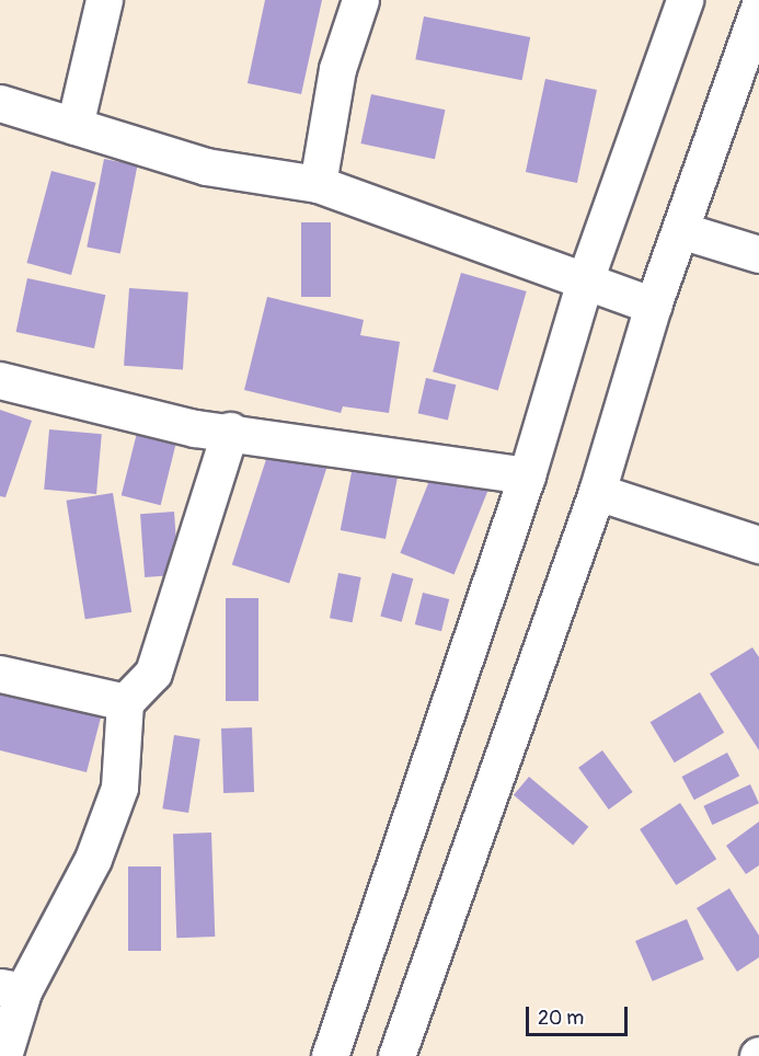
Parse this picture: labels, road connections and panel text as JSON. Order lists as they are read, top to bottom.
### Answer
{
  "scale_bar": "20 m"
}
